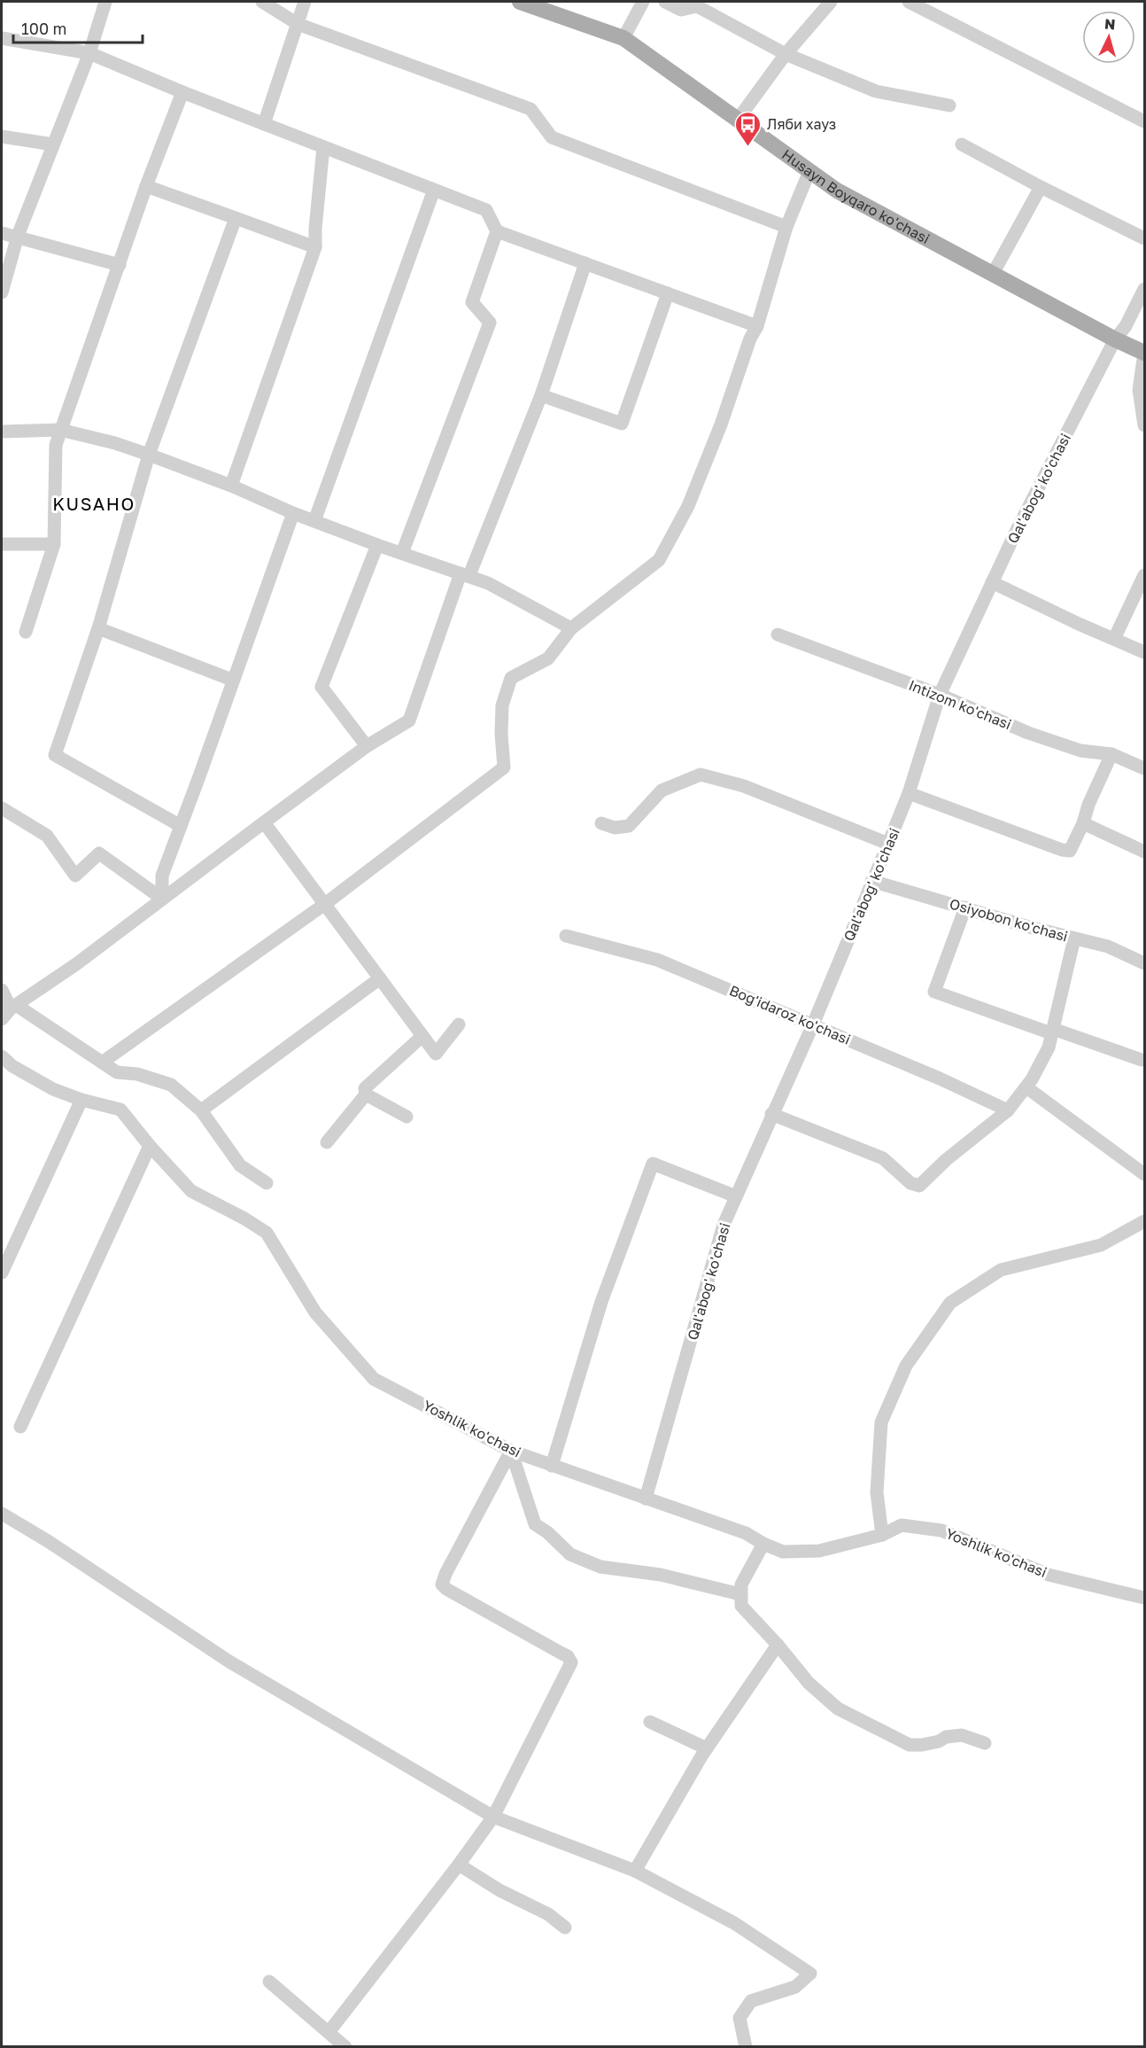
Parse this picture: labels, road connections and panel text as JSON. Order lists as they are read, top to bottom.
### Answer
{
  "streets": {
    "main road": ["Husayn Boyqaro ko'chasi"],
    "street": [
      "Qal'abog' ko'chasi",
      "Intizom ko'chasi",
      "Osiyobon ko'chasi",
      "Bog'idaroz ko'chasi",
      "Yoshlik ko'chasi"
    ]
  },
  "crossings": [
    ["Husayn Boyqaro ko'chasi", "Qal'abog' ko'chasi"],
    ["Qal'abog' ko'chasi", "Intizom ko'chasi"],
    ["Qal'abog' ko'chasi", "Osiyobon ko'chasi"],
    ["Qal'abog' ko'chasi", "Bog'idaroz ko'chasi"],
    ["Qal'abog' ko'chasi", "Yoshlik ko'chasi"]
  ],
  "districts": ["KUSAHO"],
  "places": {
    "bus stop": ["Ляби хауз"]
  },
  "scale_bar": "100 m",
  "north": "top"
}
